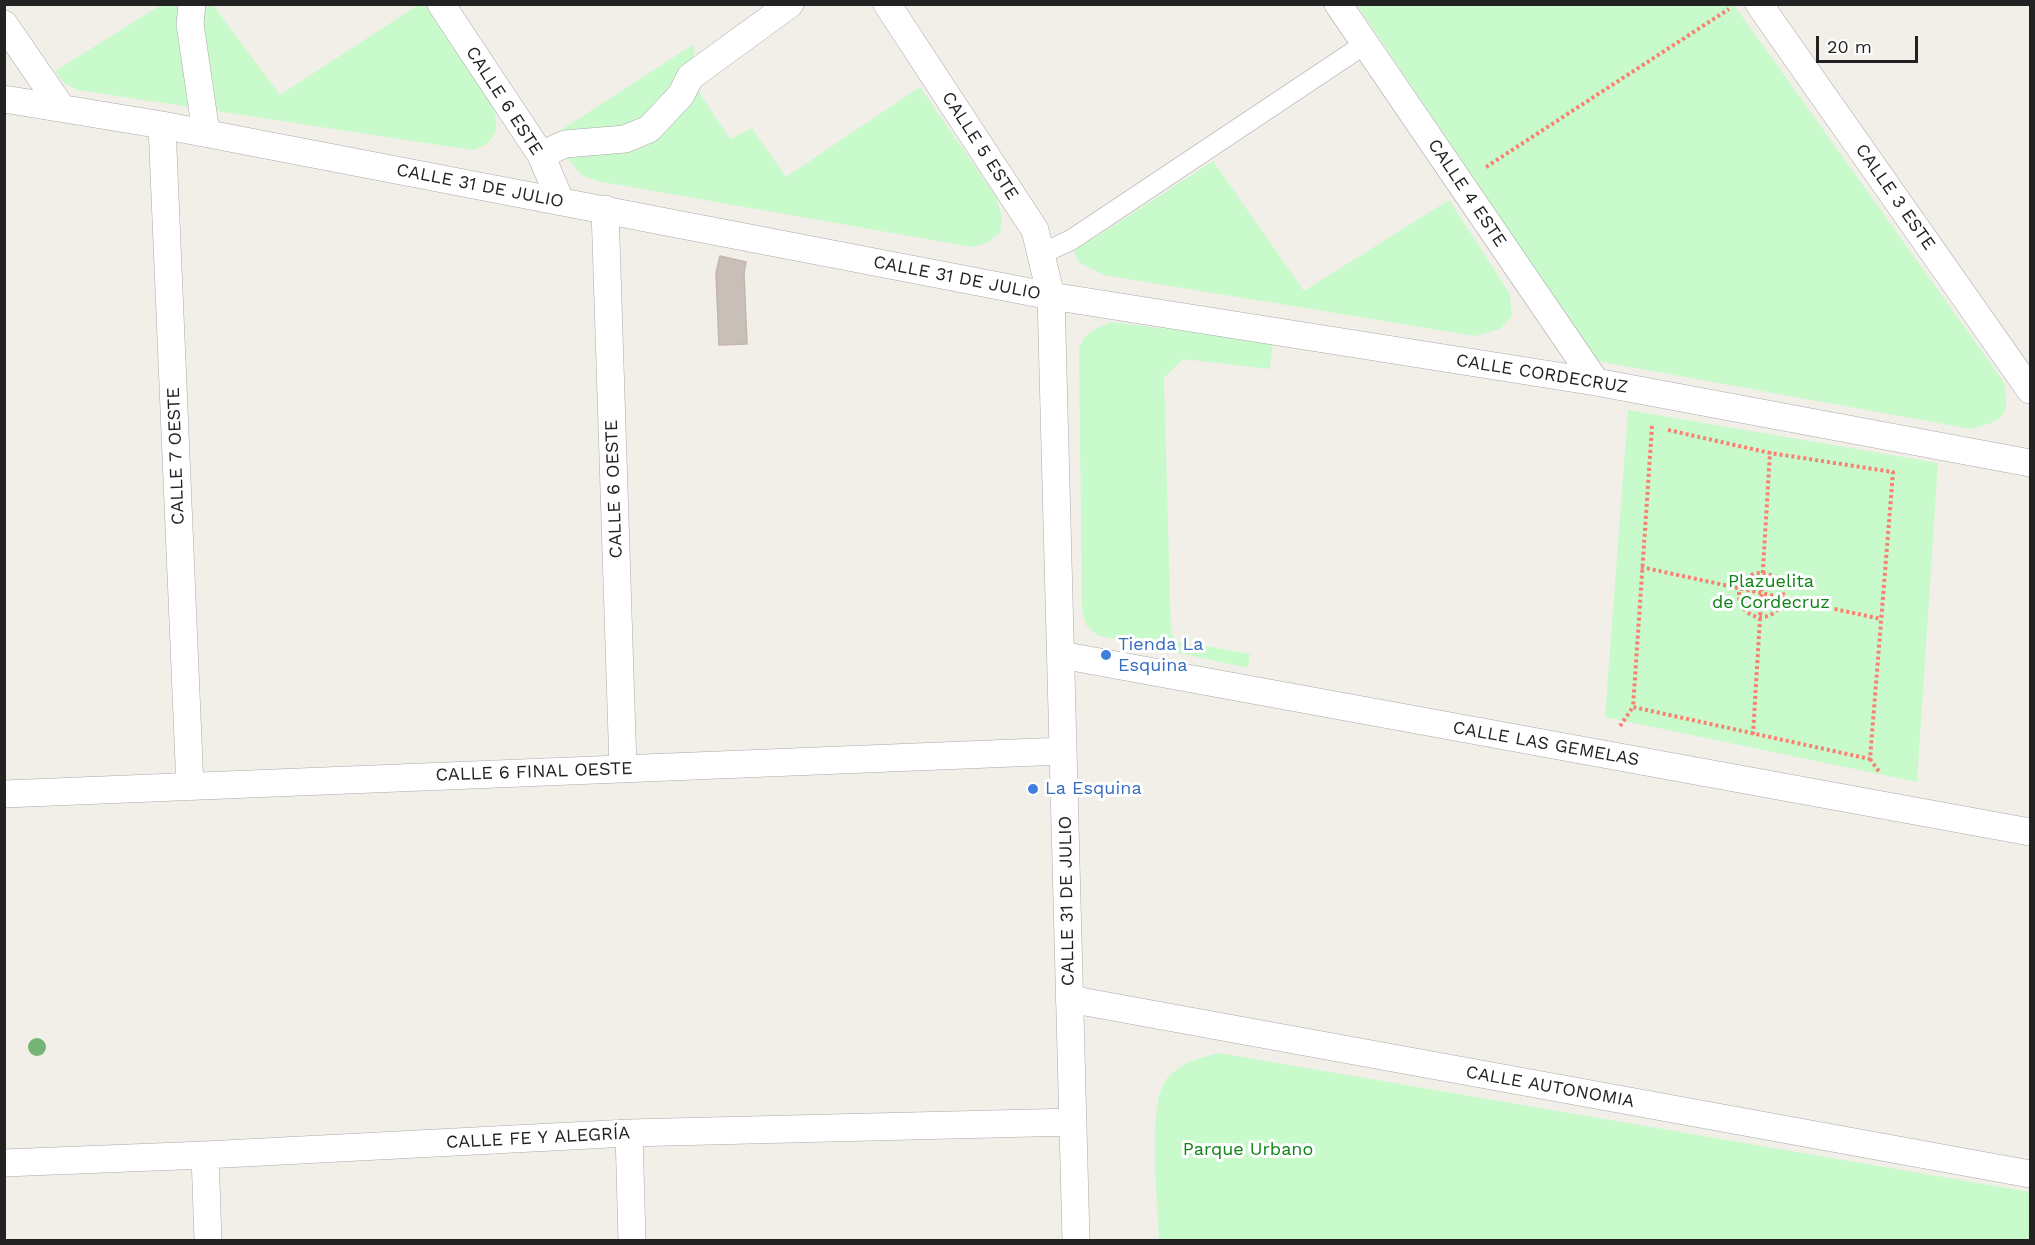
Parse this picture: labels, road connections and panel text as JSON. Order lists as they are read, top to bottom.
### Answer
{
  "streets": {
    "street": [
      "CALLE 6 ESTE",
      "CALLE 5 ESTE",
      "CALLE 31 DE JULIO",
      "CALLE 4 ESTE",
      "CALLE 3 ESTE",
      "CALLE CORDECRUZ",
      "CALLE 7 OESTE",
      "CALLE 6 OESTE",
      "CALLE LAS GEMELAS",
      "CALLE 6 FINAL OESTE",
      "CALLE AUTONOMIA",
      "CALLE FE Y ALEGRÍA"
    ]
  },
  "crossings": [
    ["CALLE 6 ESTE", "CALLE 31 DE JULIO"],
    ["CALLE 5 ESTE", "CALLE 31 DE JULIO"],
    ["CALLE 5 ESTE", "CALLE CORDECRUZ"],
    ["CALLE 31 DE JULIO", "CALLE CORDECRUZ"],
    ["CALLE 31 DE JULIO", "CALLE 7 OESTE"],
    ["CALLE 31 DE JULIO", "CALLE 6 OESTE"],
    ["CALLE 31 DE JULIO", "CALLE LAS GEMELAS"],
    ["CALLE 31 DE JULIO", "CALLE 6 FINAL OESTE"],
    ["CALLE 31 DE JULIO", "CALLE AUTONOMIA"],
    ["CALLE 31 DE JULIO", "CALLE FE Y ALEGRÍA"],
    ["CALLE 4 ESTE", "CALLE CORDECRUZ"],
    ["CALLE 7 OESTE", "CALLE 6 FINAL OESTE"],
    ["CALLE 6 OESTE", "CALLE 6 FINAL OESTE"]
  ],
  "parks": ["Plazuelita de Cordecruz", "Parque Urbano"],
  "places": ["Tienda La Esquina", "La Esquina"],
  "scale_bar": "20 m"
}
